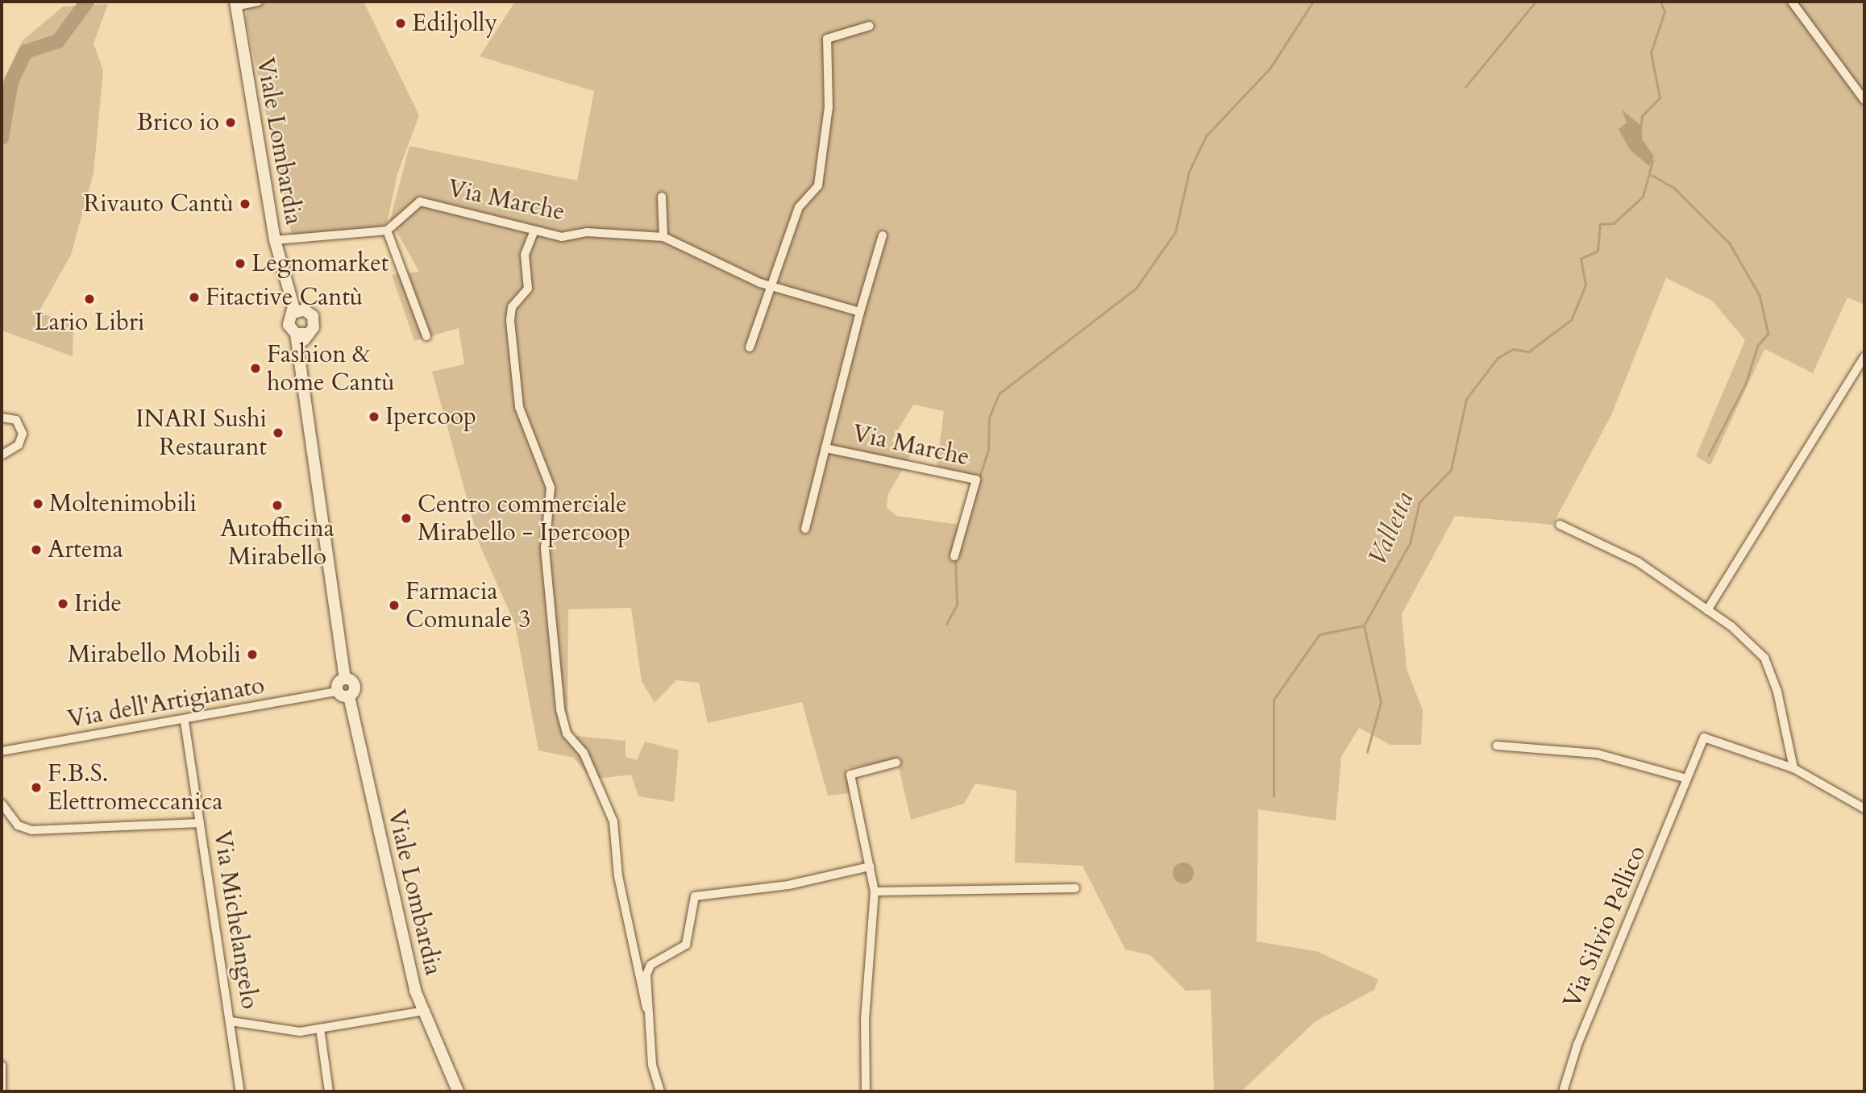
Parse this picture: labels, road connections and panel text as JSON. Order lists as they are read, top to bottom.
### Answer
{
  "streets": {
    "main road": ["Viale Lombardia"],
    "street": [
      "Via Marche",
      "Via dell'Artigianato",
      "Via Michelangelo",
      "Via Silvio Pellico"
    ]
  },
  "crossings": [
    ["Via dell'Artigianato", "Via Michelangelo"]
  ],
  "water": ["Valletta"],
  "places": [
    "Ediljolly",
    "Brico io",
    "Rivauto Cantù",
    "Legnomarket",
    "Fitactive Cantù",
    "Lario Libri",
    "Fashion & home Cantù",
    "Ipercoop",
    "INARI Sushi Restaurant",
    "Moltenimobili",
    "Autofficina Mirabello",
    "Centro commerciale Mirabello - Ipercoop",
    "Artema",
    "Iride",
    "Farmacia Comunale 3",
    "Mirabello Mobili",
    "F.B.S. Elettromeccanica"
  ]
}
